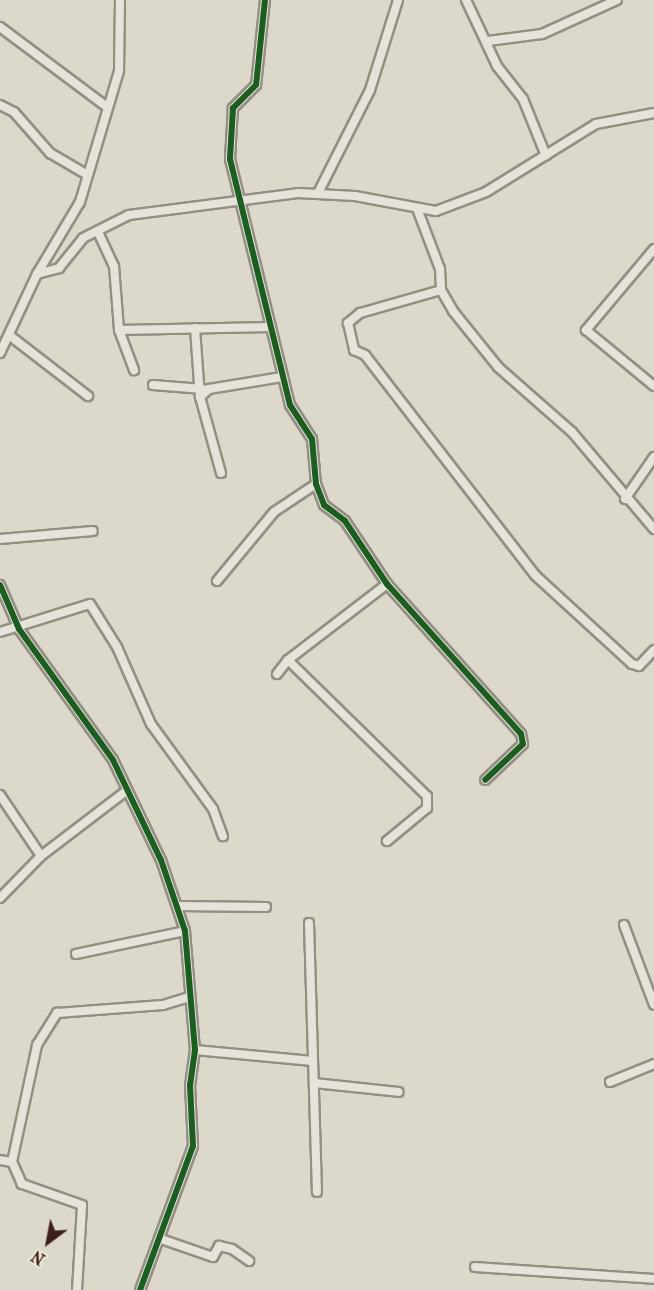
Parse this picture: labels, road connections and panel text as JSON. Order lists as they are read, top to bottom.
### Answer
{
  "north": "bottom left"
}
